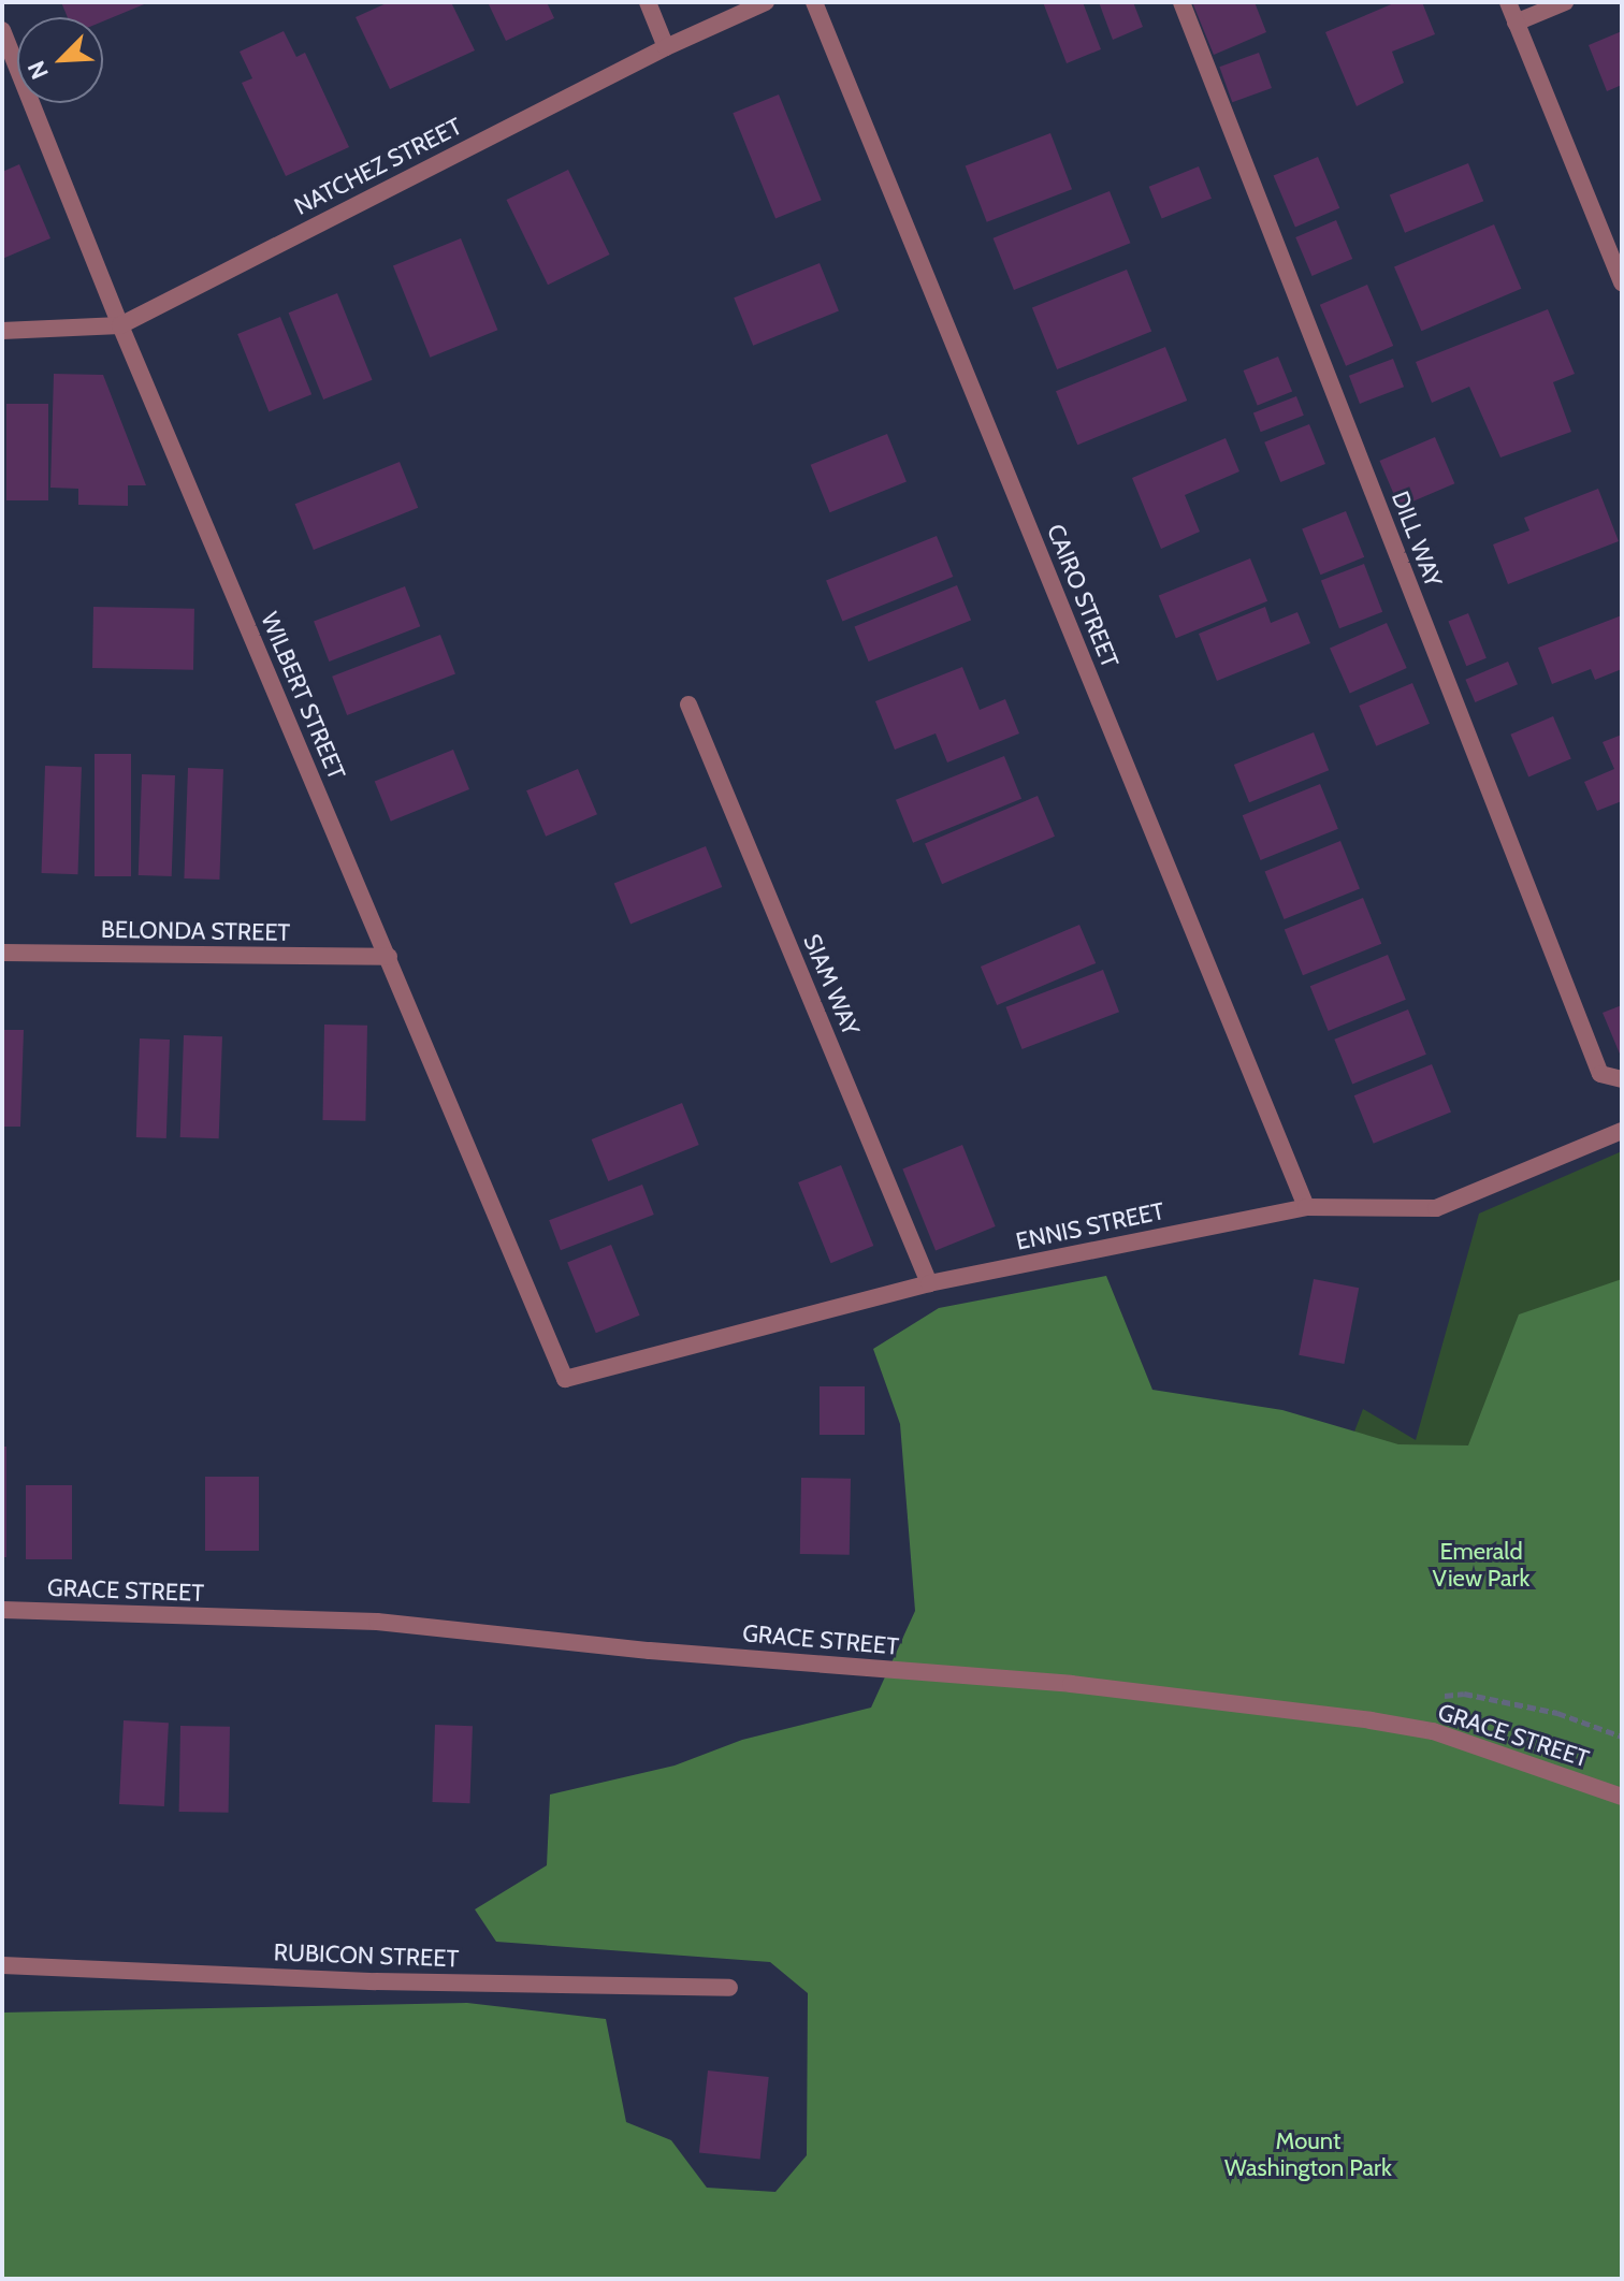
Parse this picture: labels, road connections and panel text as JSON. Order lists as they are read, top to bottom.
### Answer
{
  "streets": {
    "street": [
      "NATCHEZ STREET",
      "DILL WAY",
      "CAIRO STREET",
      "WILBERT STREET",
      "BELONDA STREET",
      "SIAM WAY",
      "ENNIS STREET",
      "GRACE STREET",
      "RUBICON STREET"
    ]
  },
  "crossings": [
    ["NATCHEZ STREET", "WILBERT STREET"],
    ["CAIRO STREET", "ENNIS STREET"],
    ["WILBERT STREET", "BELONDA STREET"],
    ["WILBERT STREET", "ENNIS STREET"],
    ["SIAM WAY", "ENNIS STREET"]
  ],
  "parks": ["Emerald View Park", "Mount Washington Park"],
  "north": "bottom left"
}
